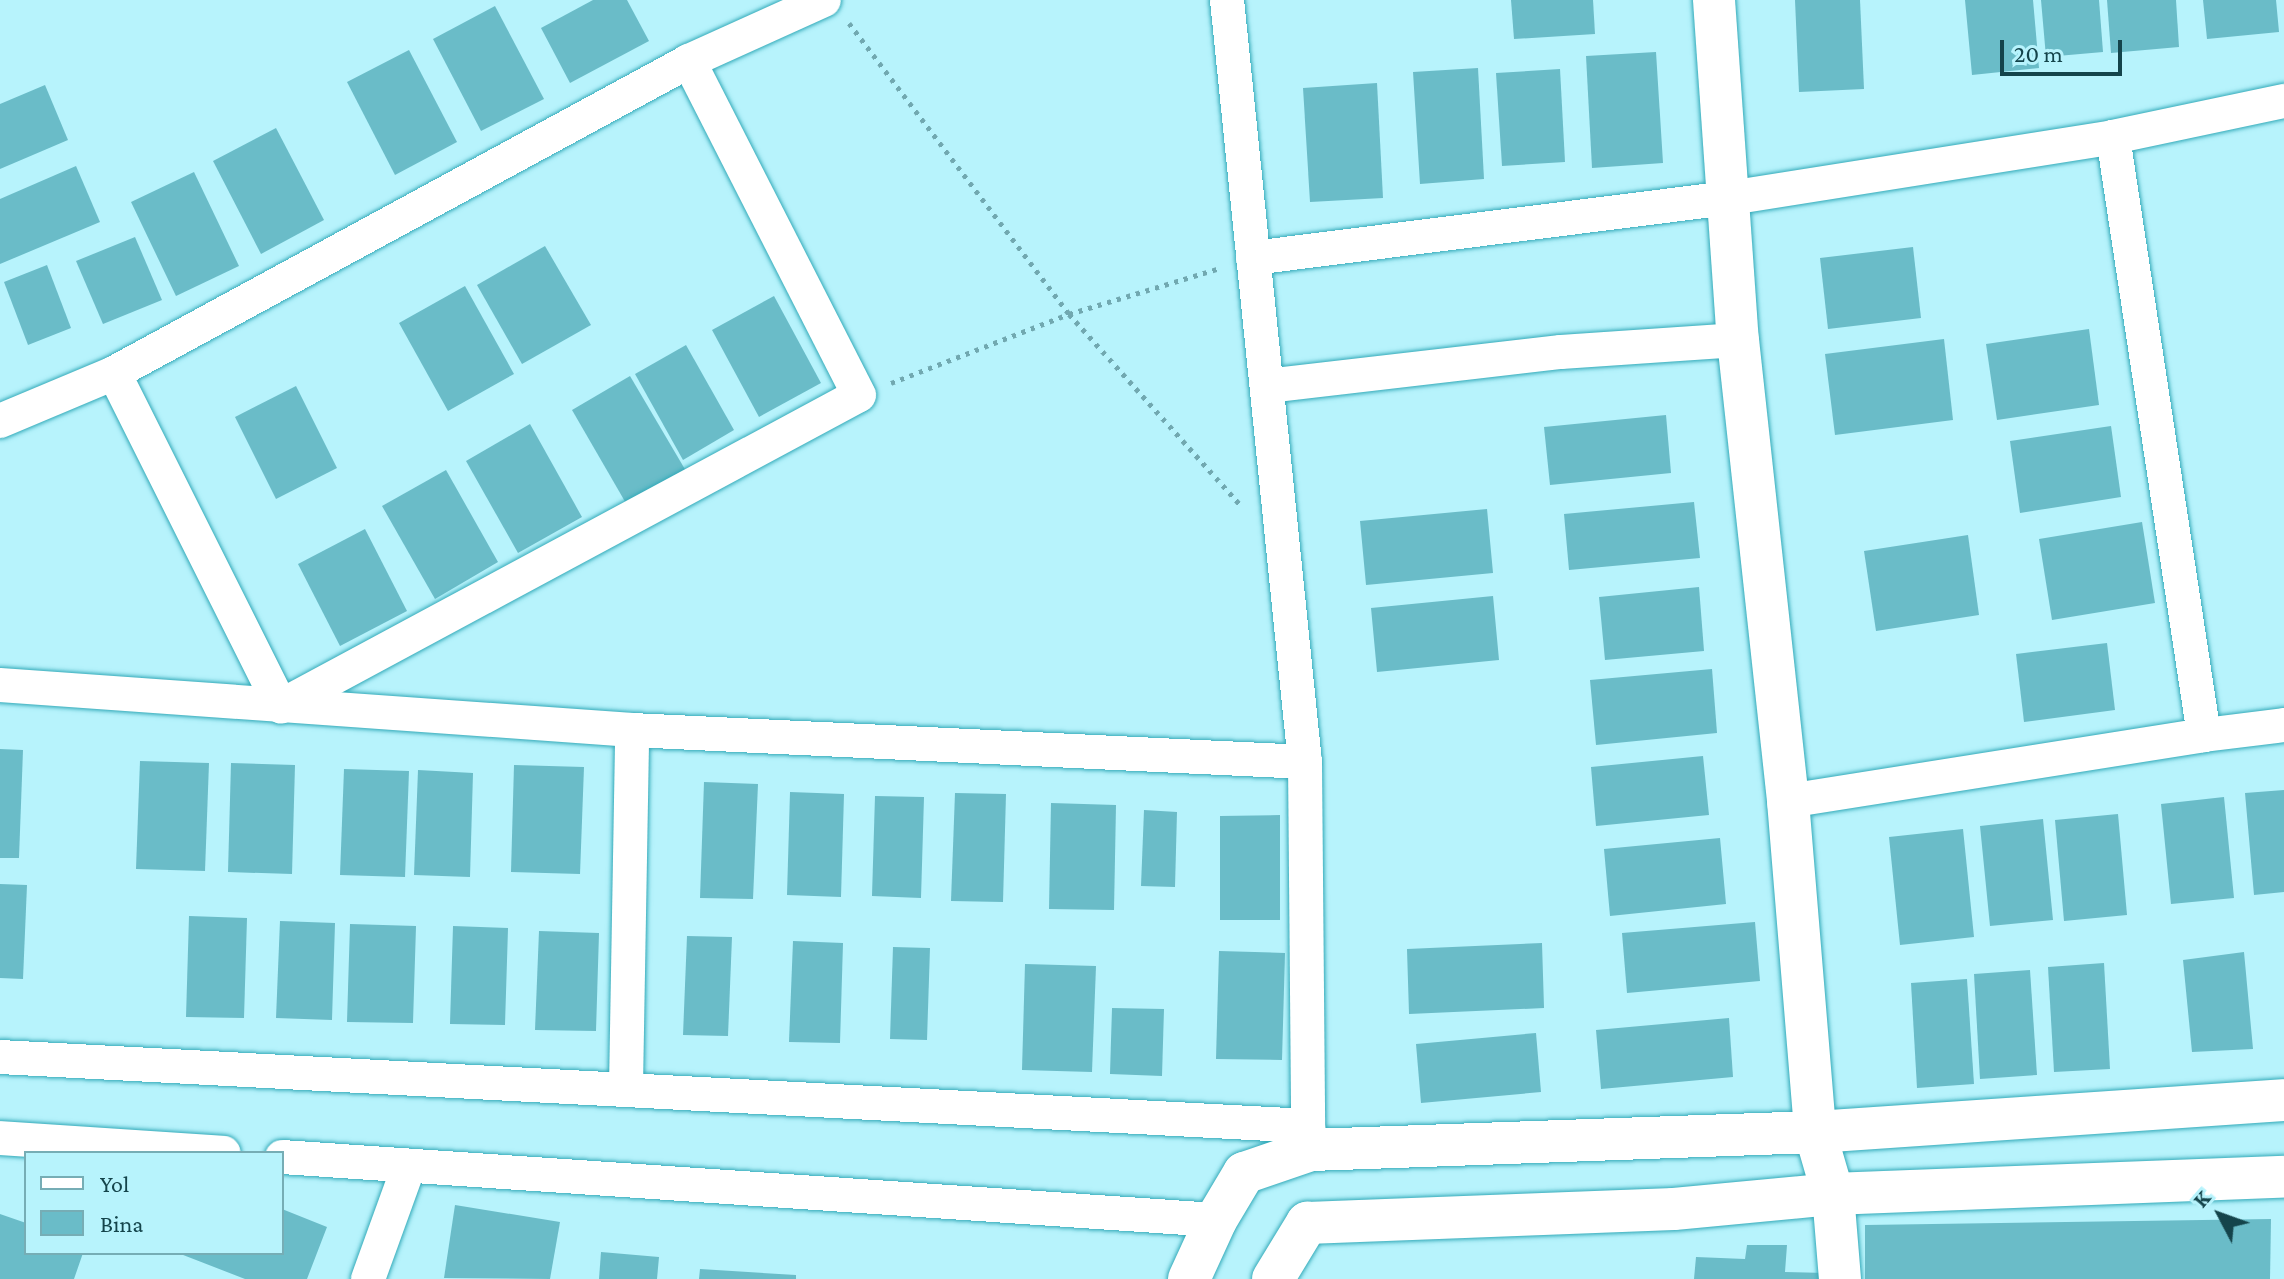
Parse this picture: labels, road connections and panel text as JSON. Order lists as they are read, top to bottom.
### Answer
{
  "legend": ["Yol", "Bina"],
  "scale_bar": "20 m",
  "north": "top left"
}
